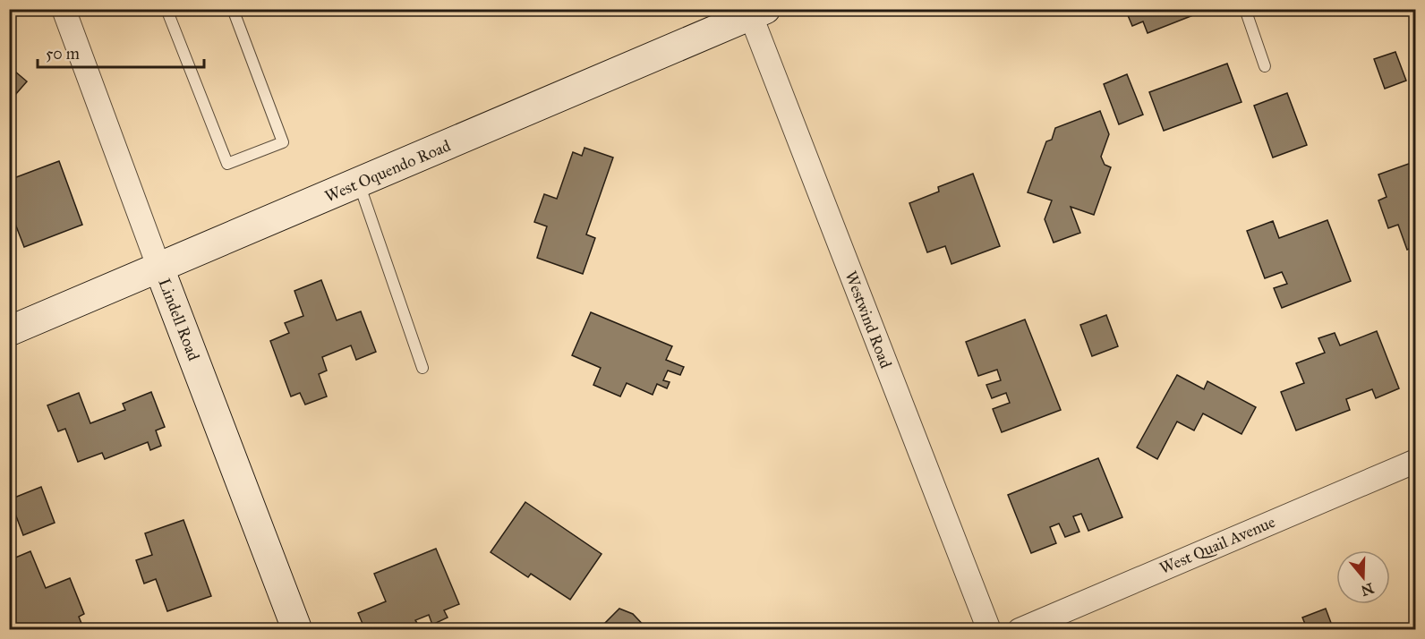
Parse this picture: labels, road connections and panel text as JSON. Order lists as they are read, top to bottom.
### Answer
{
  "streets": {
    "street": [
      "West Oquendo Road",
      "Lindell Road",
      "Westwind Road",
      "West Quail Avenue"
    ]
  },
  "crossings": [
    ["West Oquendo Road", "Lindell Road"],
    ["West Oquendo Road", "Westwind Road"]
  ],
  "scale_bar": "50 m",
  "north": "bottom"
}
